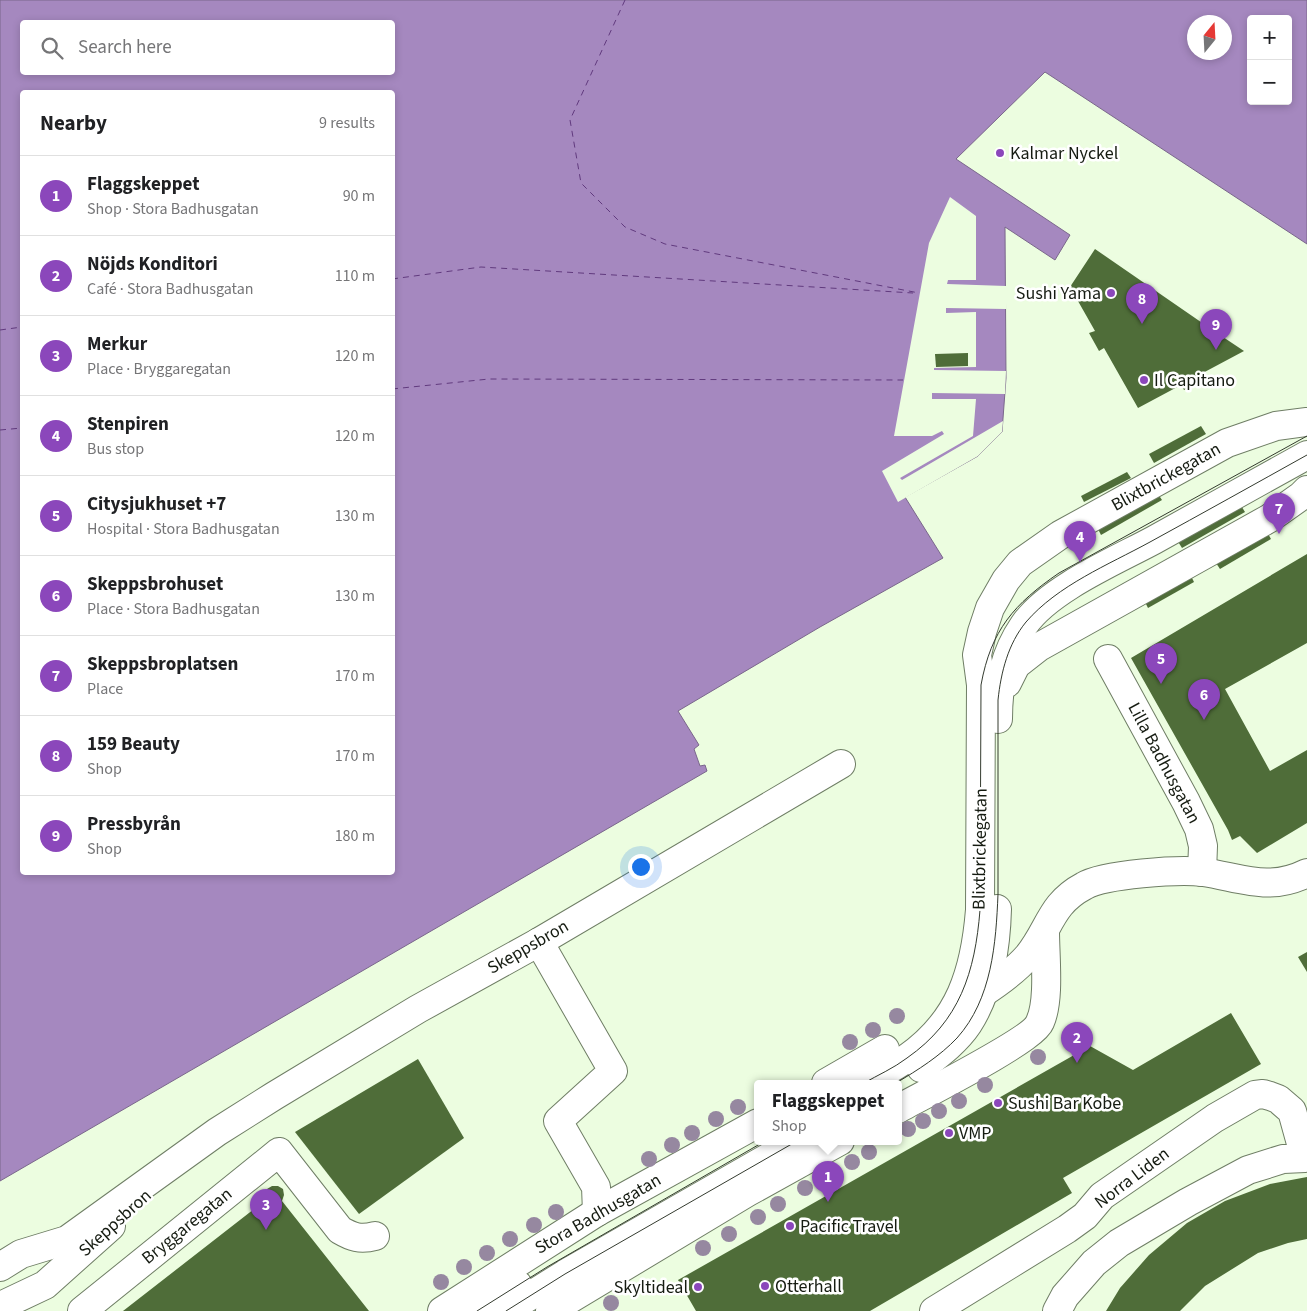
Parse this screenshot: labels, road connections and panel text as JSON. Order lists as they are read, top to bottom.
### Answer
{
  "streets": {
    "street": [
      "Blixtbrickegatan",
      "Lilla Badhusgatan",
      "Skeppsbron",
      "Norra Liden",
      "Stora Badhusgatan",
      "Bryggaregatan"
    ]
  },
  "places": [
    "Kalmar Nyckel",
    "Sushi Yama",
    "Il Capitano",
    "Sushi Bar Kobe",
    "VMP",
    "Pacific Travel",
    "Otterhall",
    "Skyltideal"
  ],
  "north": "top",
  "page": {
    "map_buttons": ["+", "−"],
    "search": "Search here",
    "heading": ["Nearby", "9 results"],
    "list": [
      {
        "mark": "1",
        "name": "Flaggskeppet",
        "note": "Shop · Stora Badhusgatan",
        "value": "90 m"
      },
      {
        "mark": "2",
        "name": "Nöjds Konditori",
        "note": "Café · Stora Badhusgatan",
        "value": "110 m"
      },
      {
        "mark": "3",
        "name": "Merkur",
        "note": "Place · Bryggaregatan",
        "value": "120 m"
      },
      {
        "mark": "4",
        "name": "Stenpiren",
        "note": "Bus stop",
        "value": "120 m"
      },
      {
        "mark": "5",
        "name": "Citysjukhuset +7",
        "note": "Hospital · Stora Badhusgatan",
        "value": "130 m"
      },
      {
        "mark": "6",
        "name": "Skeppsbrohuset",
        "note": "Place · Stora Badhusgatan",
        "value": "130 m"
      },
      {
        "mark": "7",
        "name": "Skeppsbroplatsen",
        "note": "Place",
        "value": "170 m"
      },
      {
        "mark": "8",
        "name": "159 Beauty",
        "note": "Shop",
        "value": "170 m"
      },
      {
        "mark": "9",
        "name": "Pressbyrån",
        "note": "Shop",
        "value": "180 m"
      }
    ],
    "pins": [
      "8",
      "9",
      "7",
      "4",
      "5",
      "6",
      "2",
      "1",
      "3"
    ],
    "popup": ["Flaggskeppet", "Shop"]
  }
}
